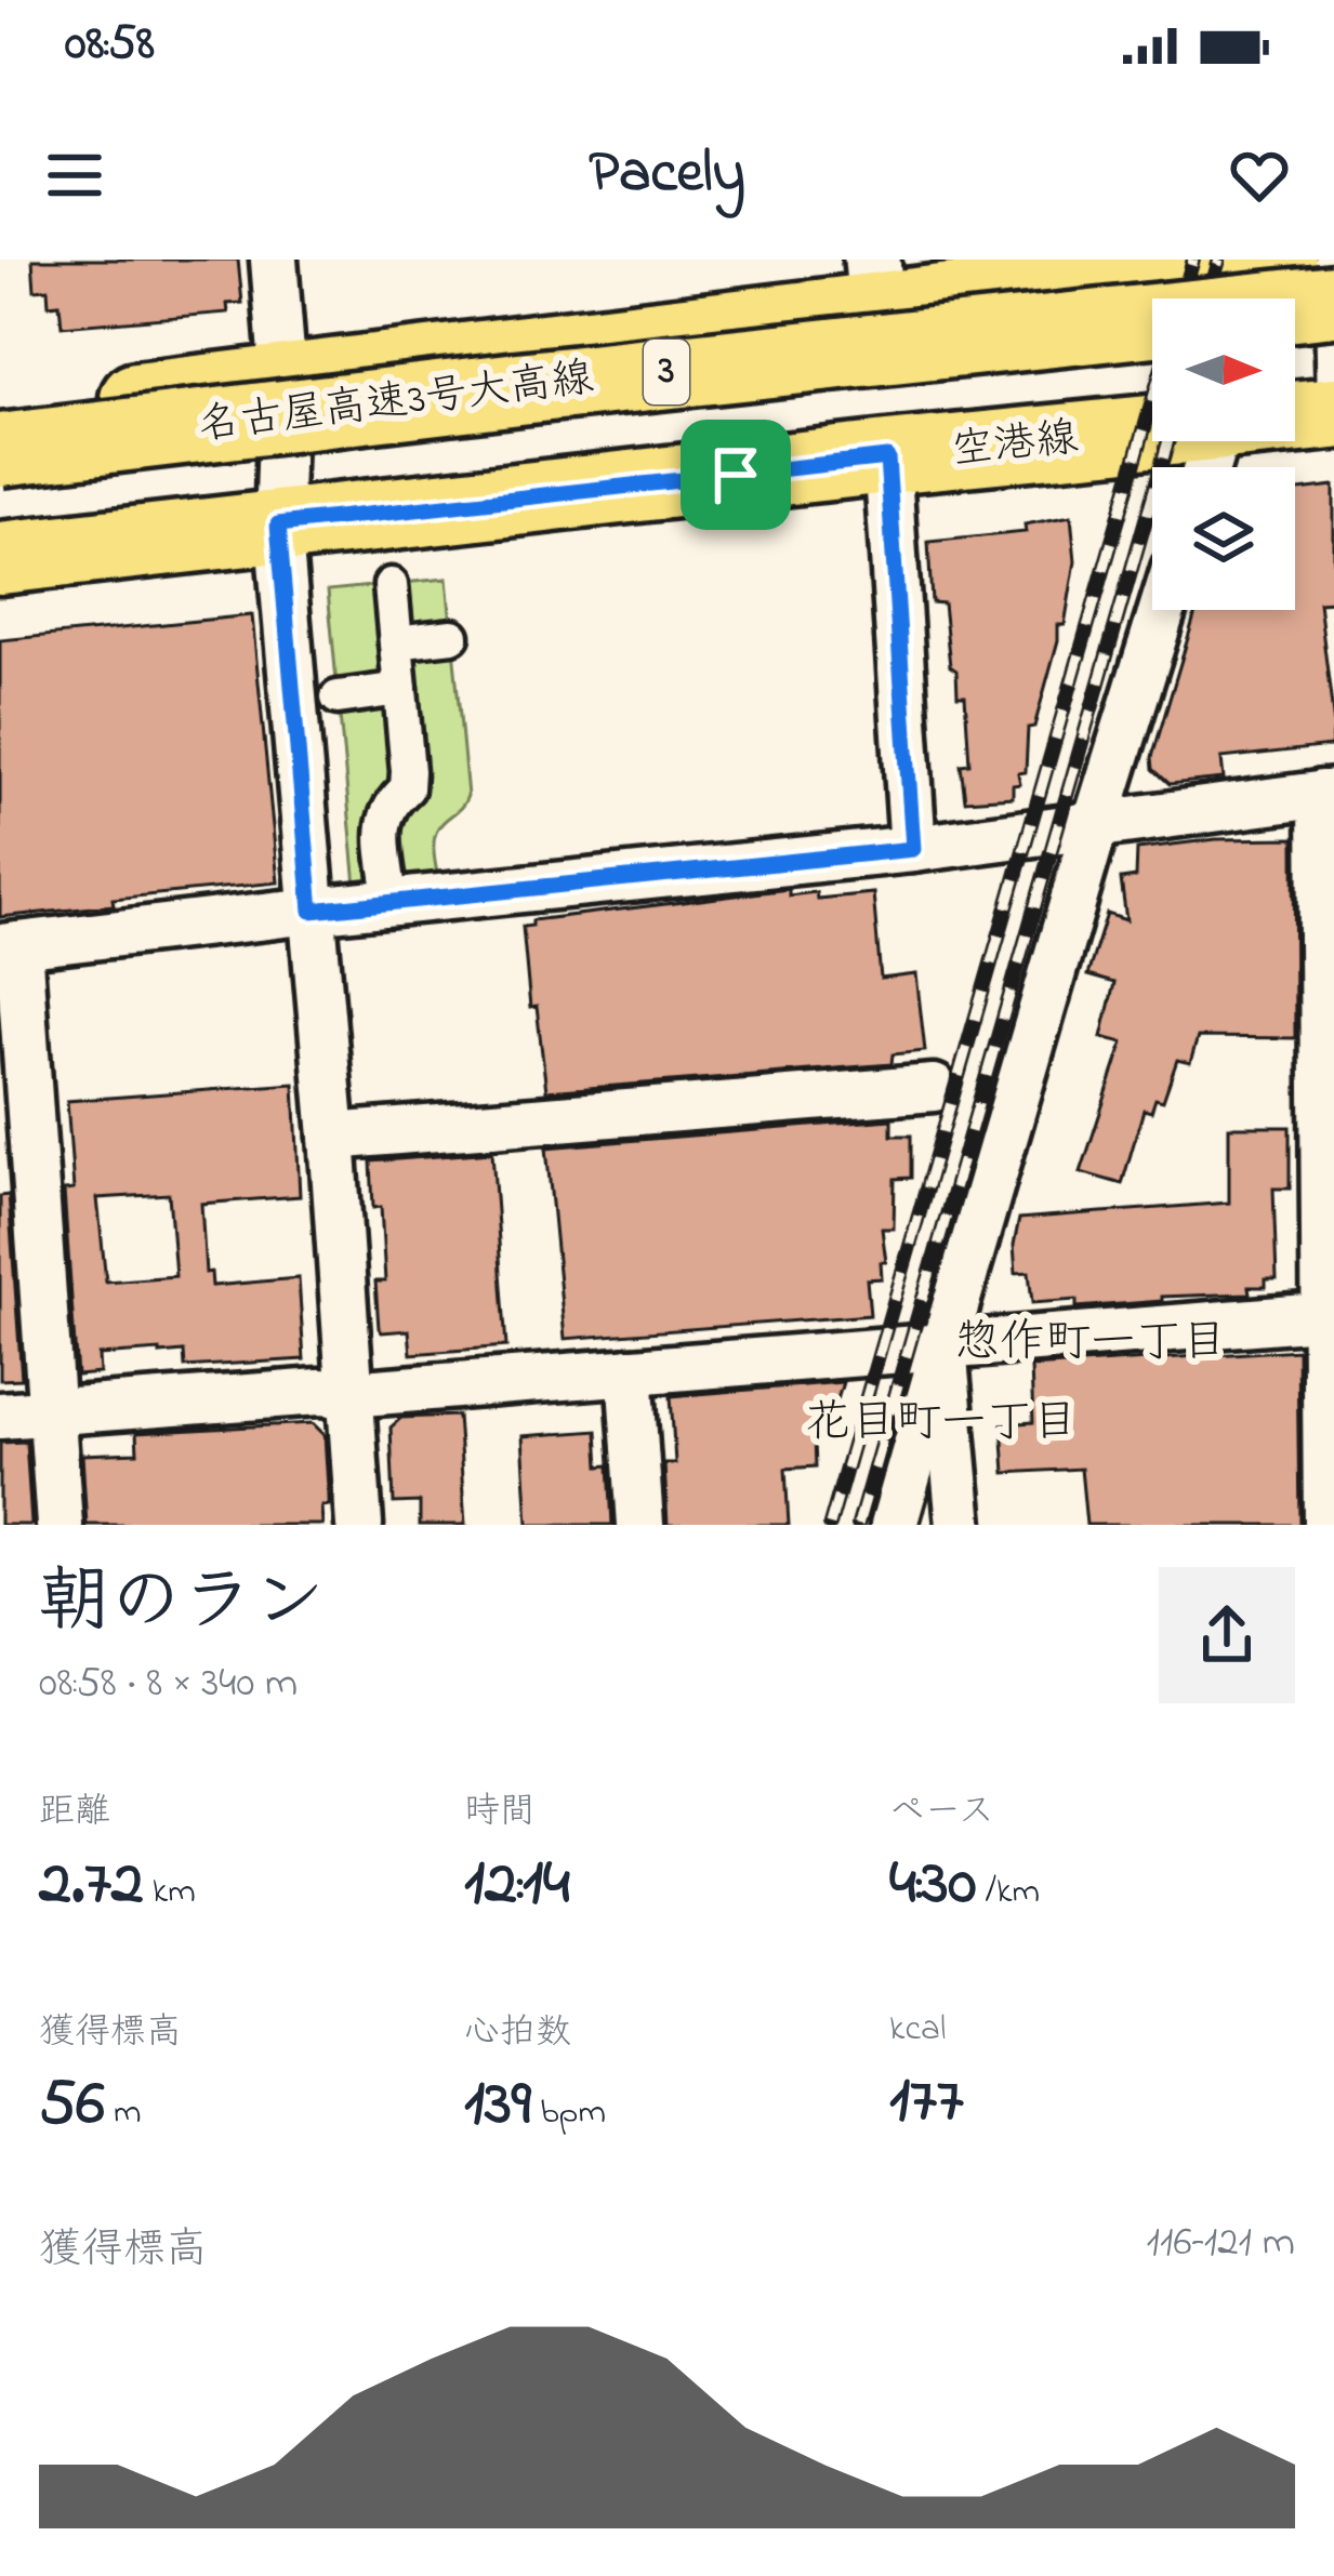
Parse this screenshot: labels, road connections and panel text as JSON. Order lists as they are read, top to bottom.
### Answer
{
  "streets": {
    "main road": ["3", "名古屋高速3号大高線", "空港線"]
  },
  "districts": ["惣作町一丁目", "花目町一丁目"],
  "north": "right",
  "page": {
    "status": "08:58",
    "header": "Pacely",
    "heading": ["朝のラン", "08:58 · 8 × 340 m"],
    "stats": [
      ["距離", "2.72 km"],
      ["時間", "12:14"],
      ["ペース", "4:30 /km"],
      ["獲得標高", "56 m"],
      ["心拍数", "139 bpm"],
      ["kcal", "177"]
    ],
    "chart": ["獲得標高", "116–121 m"]
  }
}
